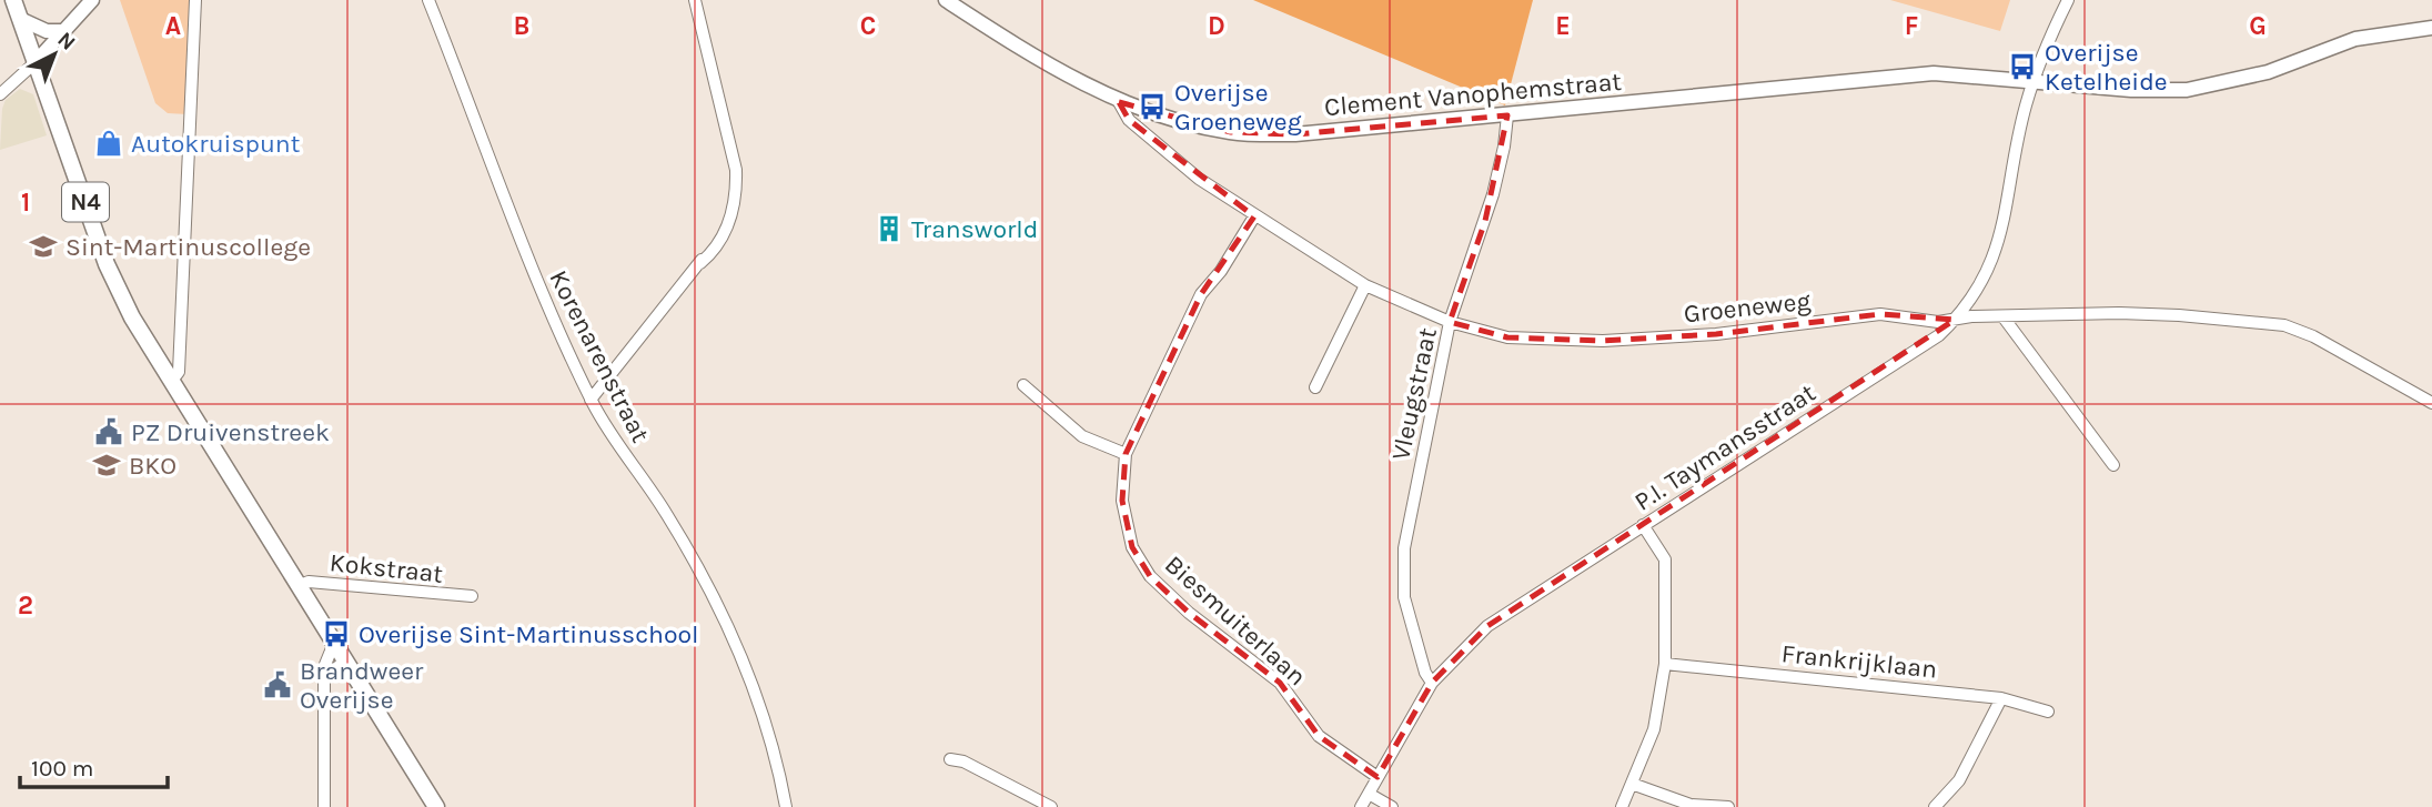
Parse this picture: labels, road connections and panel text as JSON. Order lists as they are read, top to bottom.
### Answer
{
  "streets": {
    "main road": ["N4"],
    "street": [
      "Clement Vanophemstraat",
      "Groeneweg",
      "Korenarenstraat",
      "Vleugstraat",
      "P.I. Taymansstraat",
      "Kokstraat",
      "Biesmuiterlaan",
      "Frankrijklaan"
    ]
  },
  "crossings": [
    ["Clement Vanophemstraat", "Groeneweg"],
    ["Clement Vanophemstraat", "Vleugstraat"],
    ["Clement Vanophemstraat", "P.I. Taymansstraat"],
    ["N4", "Kokstraat"],
    ["Groeneweg", "Vleugstraat"],
    ["Groeneweg", "P.I. Taymansstraat"],
    ["Groeneweg", "Biesmuiterlaan"],
    ["Vleugstraat", "P.I. Taymansstraat"],
    ["P.I. Taymansstraat", "Biesmuiterlaan"]
  ],
  "places": {
    "bus stop": ["Overijse Ketelheide", "Overijse Groeneweg", "Overijse Sint-Martinusschool"],
    "shop": ["Autokruispunt"],
    "building": ["Transworld"],
    "school or university": ["Sint-Martinuscollege", "BKO"],
    "public building": ["PZ Druivenstreek", "Brandweer Overijse"]
  },
  "scale_bar": "100 m",
  "north": "top right",
  "grid": {
    "columns": [
      "A",
      "B",
      "C",
      "D",
      "E",
      "F",
      "G"
    ],
    "rows": ["1", "2"]
  }
}
